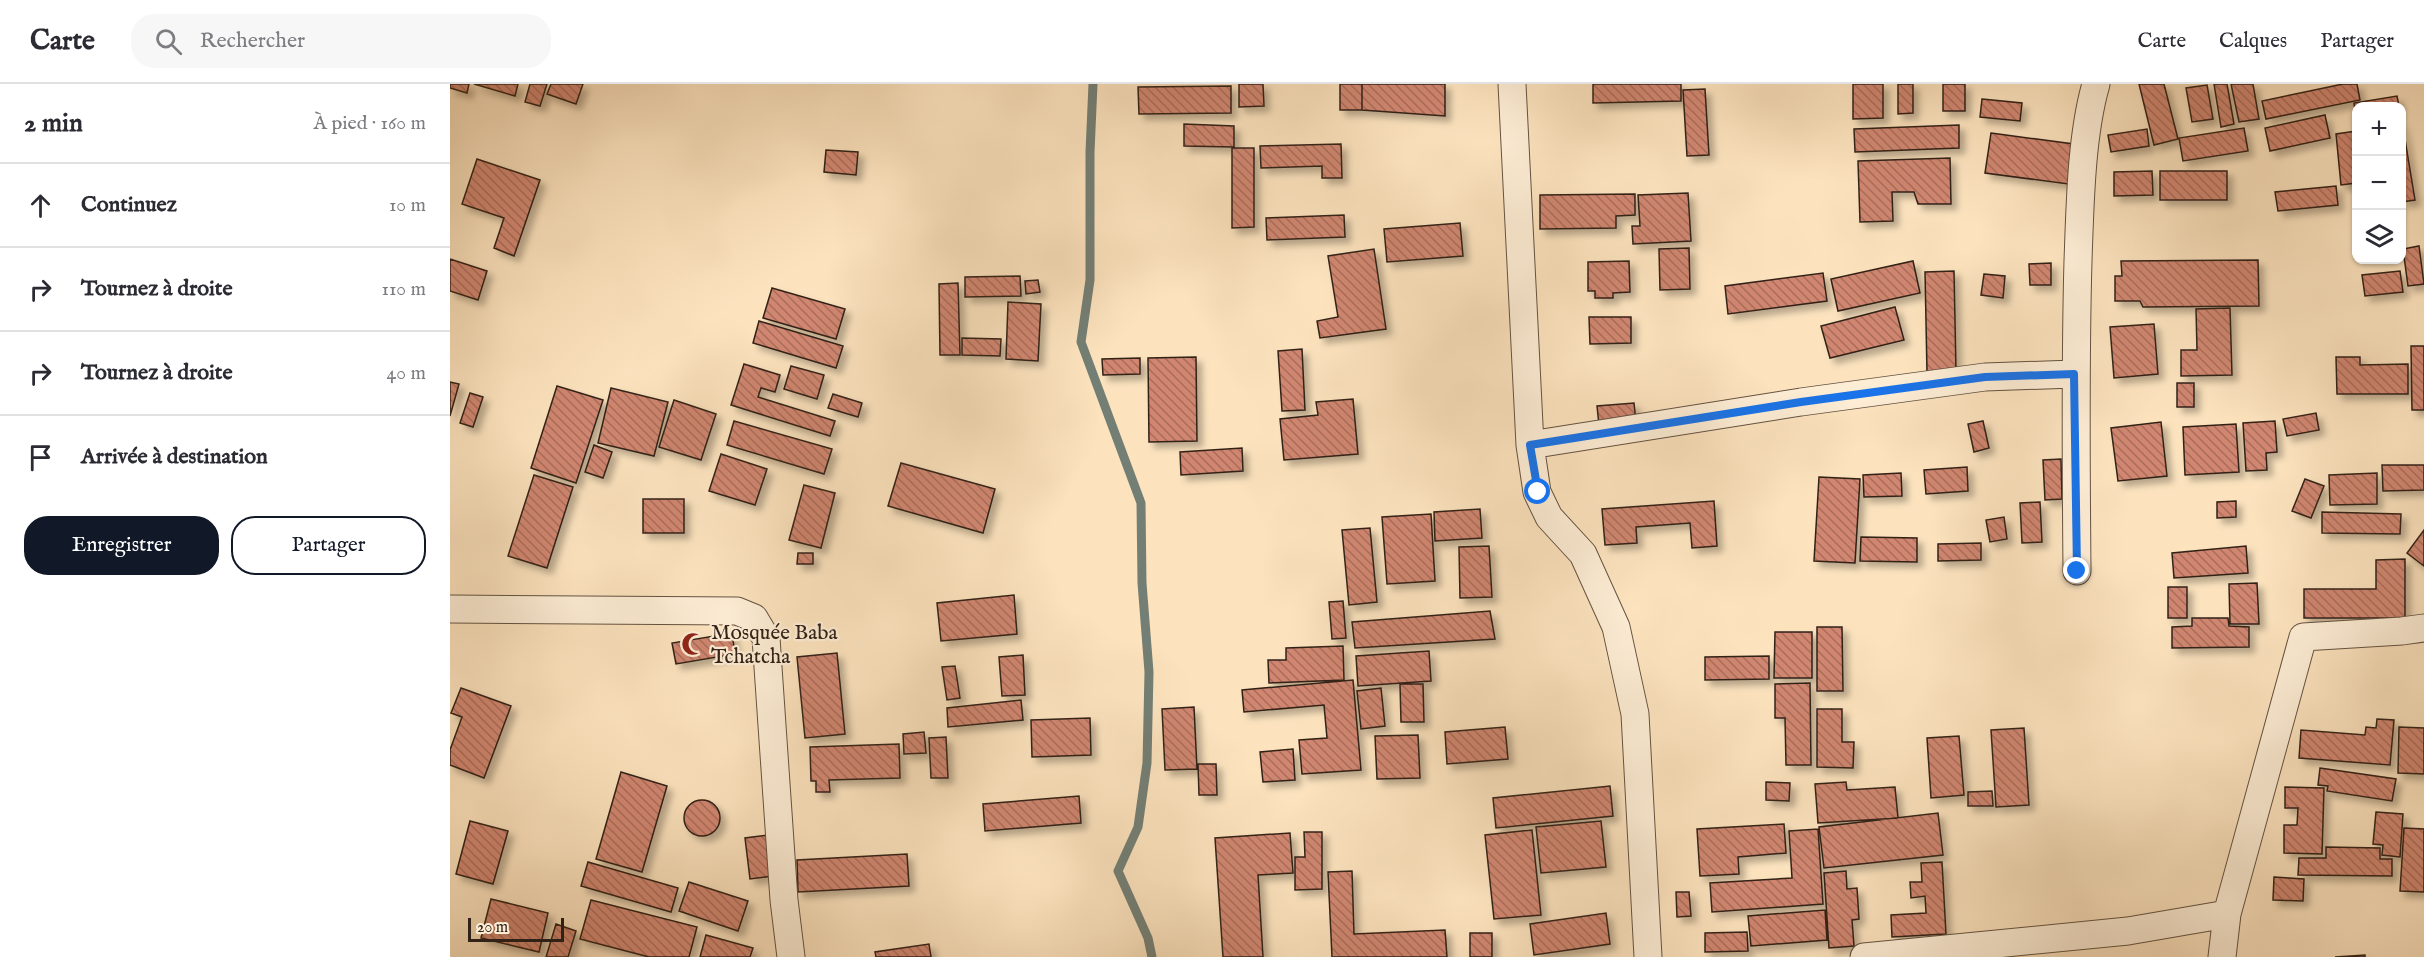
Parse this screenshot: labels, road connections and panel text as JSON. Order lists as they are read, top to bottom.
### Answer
{
  "places": {
    "mosque": ["Mosquée Baba Tchatcha"]
  },
  "scale_bar": "20 m",
  "page": {
    "header": "Carte",
    "search": "Rechercher",
    "nav": ["Carte", "Calques", "Partager"],
    "heading": ["2 min", "À pied · 160 m"],
    "map_buttons": ["+", "−"],
    "list": [
      ["Continuez", "10 m"],
      ["Tournez à droite", "110 m"],
      ["Tournez à droite", "40 m"],
      "Arrivée à destination"
    ],
    "buttons": ["Enregistrer", "Partager"],
    "scale": "20 m"
  }
}
